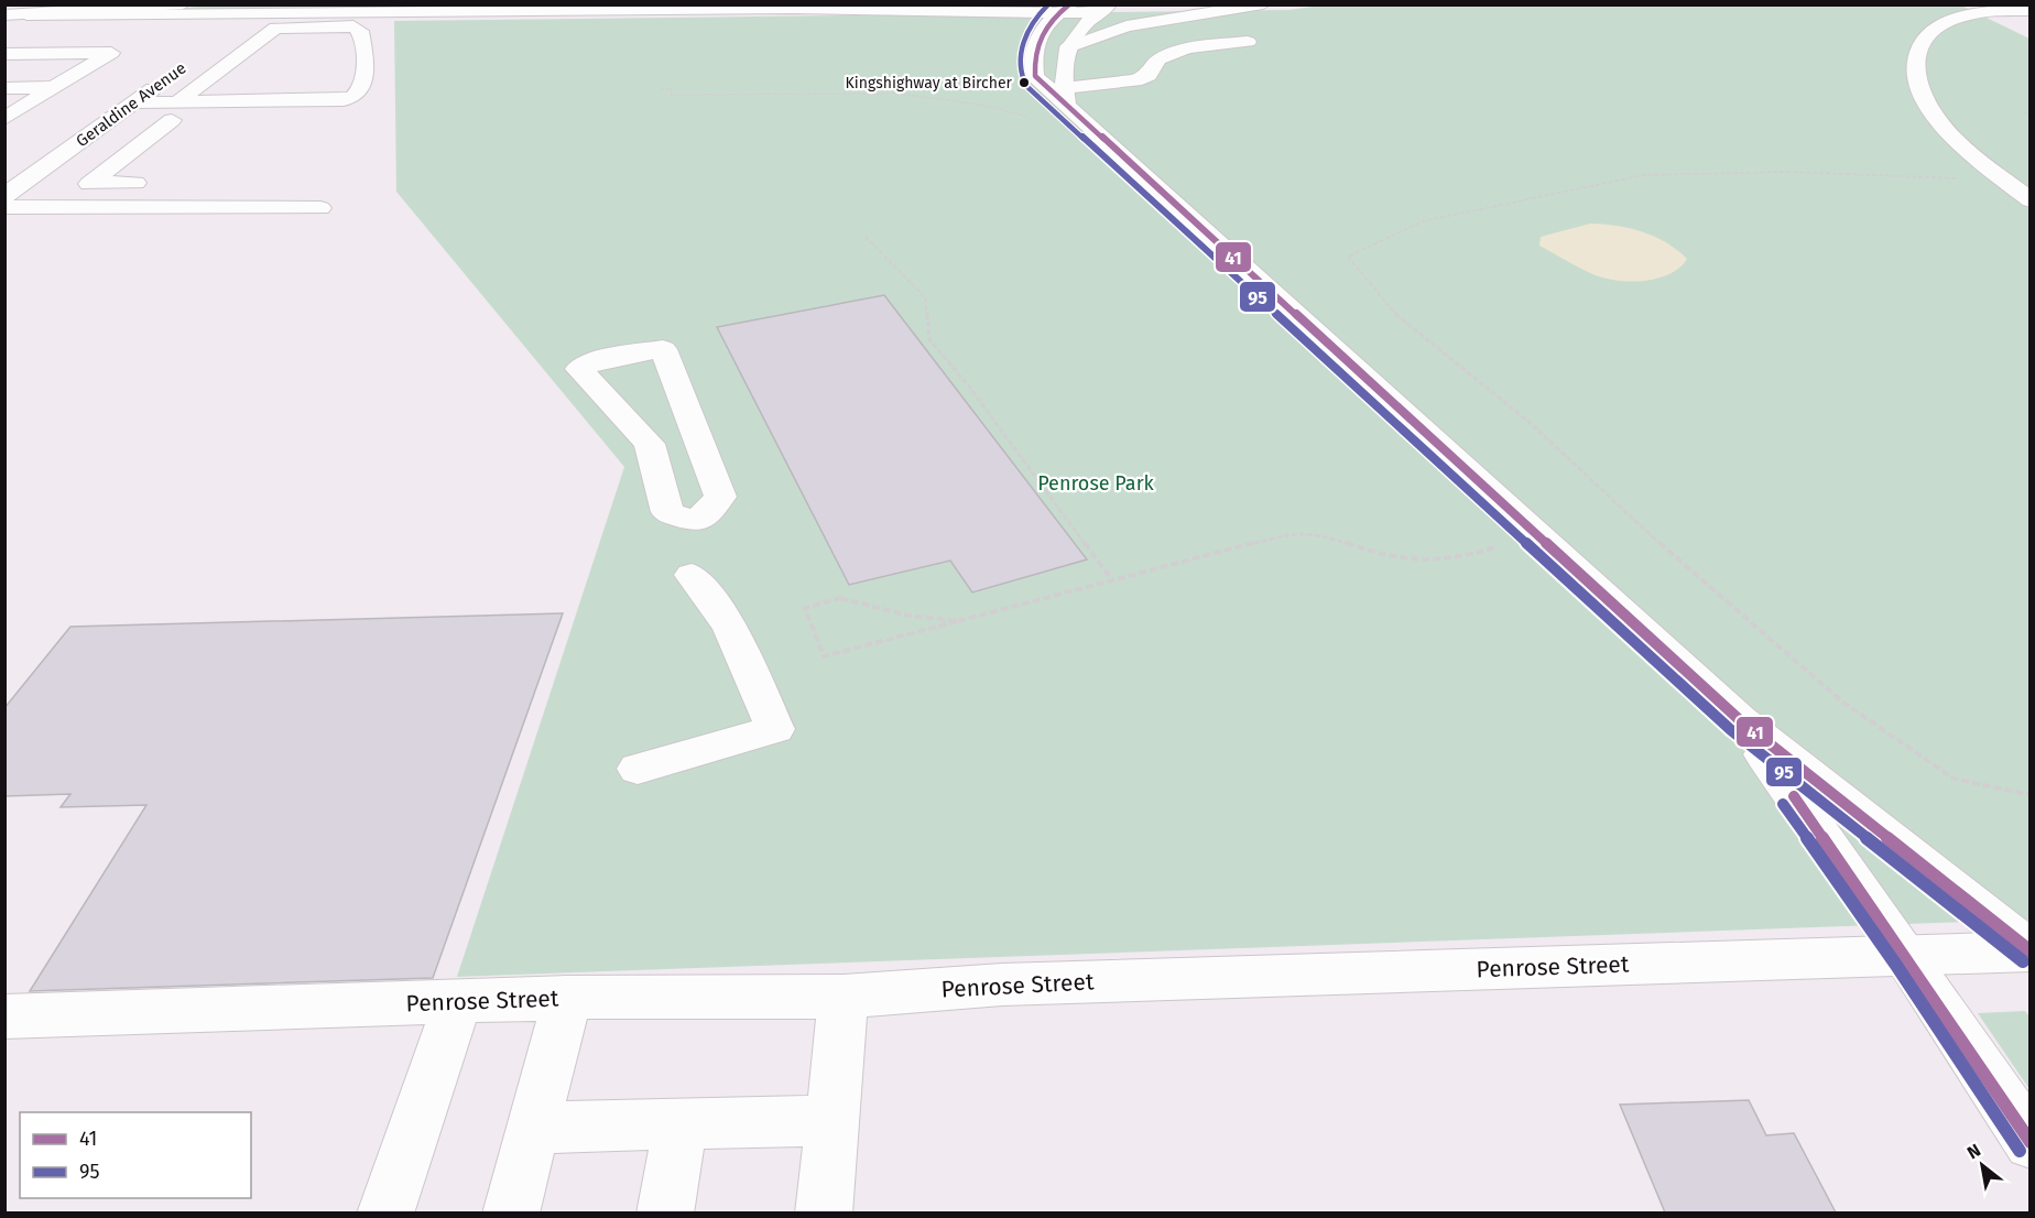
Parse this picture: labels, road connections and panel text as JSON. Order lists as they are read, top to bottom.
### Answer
{
  "streets": {
    "main road": ["Geraldine Avenue", "Penrose Street"]
  },
  "parks": ["Penrose Park"],
  "places": ["Kingshighway at Bircher"],
  "lines": ["transit line 41", "transit line 95"],
  "legend": ["41", "95"],
  "north": "top left"
}
